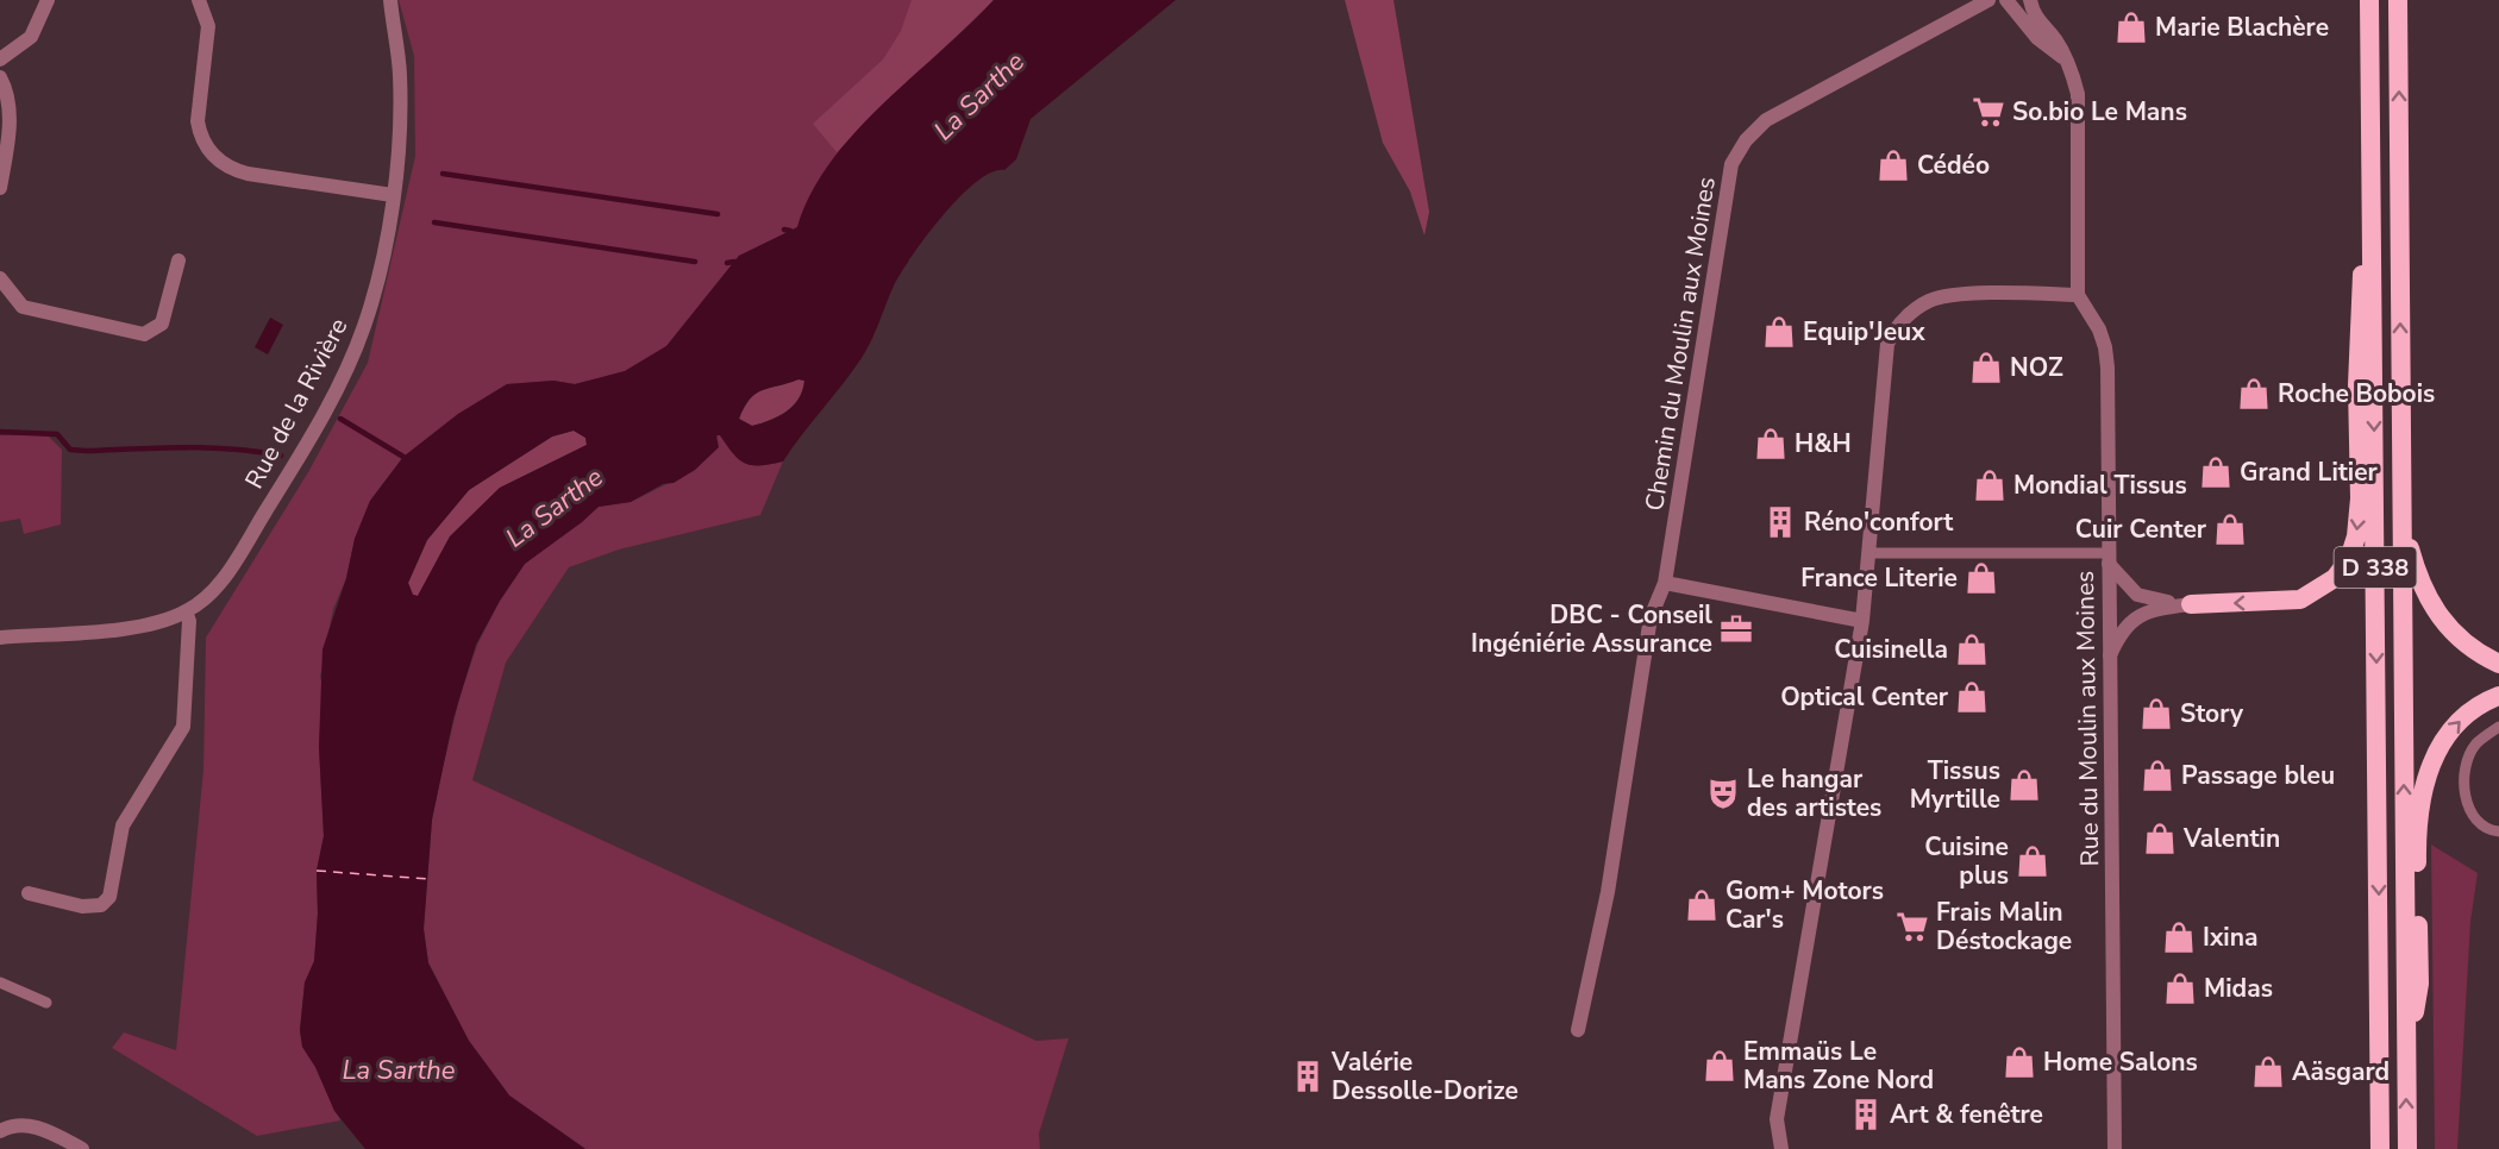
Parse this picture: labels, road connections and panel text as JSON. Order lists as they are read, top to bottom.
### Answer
{
  "streets": {
    "highway": ["D 338"],
    "street": ["Chemin du Moulin aux Moines", "Rue de la Rivière", "Rue du Moulin aux Moines"]
  },
  "water": ["La Sarthe"],
  "places": {
    "shop": [
      "Marie Blachère",
      "Cédéo",
      "Equip'Jeux",
      "NOZ",
      "Roche Bobois",
      "H&H",
      "Grand Litier",
      "Mondial Tissus",
      "Cuir Center",
      "France Literie",
      "Cuisinella",
      "Optical Center",
      "Story",
      "Passage bleu",
      "Tissus Myrtille",
      "Valentin",
      "Cuisine plus",
      "Gom+ Motors Car's",
      "Ixina",
      "Midas",
      "Home Salons",
      "Emmaüs Le Mans Zone Nord",
      "Aäsgard"
    ],
    "supermarket": ["So.bio Le Mans", "Frais Malin Déstockage"],
    "building": ["Réno'confort", "Valérie Dessolle-Dorize", "Art & fenêtre"],
    "office": ["DBC - Conseil Ingéniérie Assurance"],
    "theatre": ["Le hangar des artistes"]
  }
}
